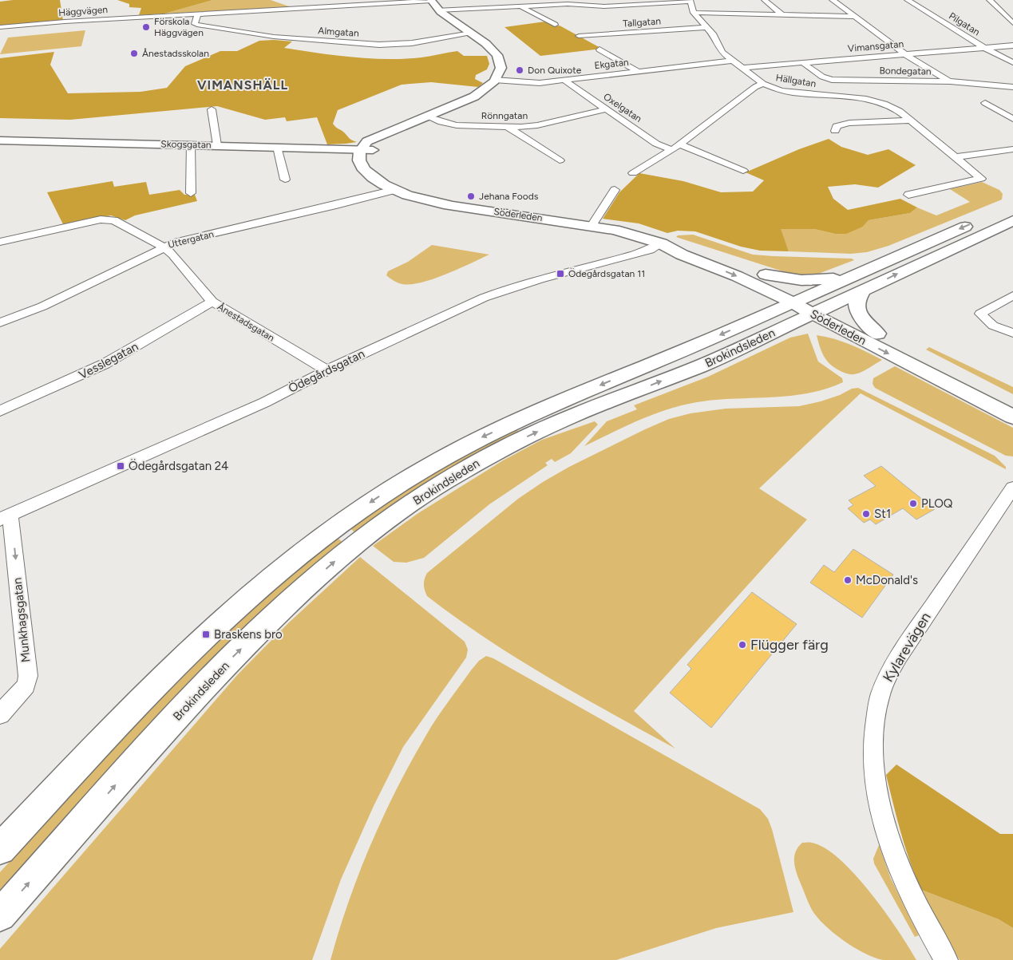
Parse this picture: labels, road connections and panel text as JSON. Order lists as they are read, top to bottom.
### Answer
{
  "streets": {
    "main road": ["Söderleden", "Brokindsleden"],
    "street": [
      "Häggvägen",
      "Tallgatan",
      "Pilgatan",
      "Almgatan",
      "Vimansgatan",
      "Ekgatan",
      "Bondegatan",
      "Hällgatan",
      "Oxelgatan",
      "Rönngatan",
      "Skogsgatan",
      "Uttergatan",
      "Ånestadsgatan",
      "Vesslegatan",
      "Ödegårdsgatan",
      "Munkhagsgatan",
      "Kylarevägen"
    ]
  },
  "crossings": [
    ["Tallgatan", "Hällgatan"],
    ["Pilgatan", "Vimansgatan"],
    ["Vimansgatan", "Bondegatan"],
    ["Vimansgatan", "Hällgatan"],
    ["Ekgatan", "Hällgatan"],
    ["Ekgatan", "Oxelgatan"],
    ["Oxelgatan", "Rönngatan"],
    ["Skogsgatan", "Söderleden"],
    ["Söderleden", "Uttergatan"],
    ["Söderleden", "Brokindsleden"],
    ["Söderleden", "Ödegårdsgatan"],
    ["Uttergatan", "Ånestadsgatan"],
    ["Ånestadsgatan", "Vesslegatan"],
    ["Ånestadsgatan", "Ödegårdsgatan"],
    ["Ödegårdsgatan", "Munkhagsgatan"]
  ],
  "one_way": ["Munkhagsgatan"],
  "districts": ["VIMANSHÄLL"],
  "places": {
    "other": [
      "Förskola Häggvägen",
      "Ånestadsskolan",
      "Don Quixote",
      "Jehana Foods",
      "PLOQ",
      "St1",
      "McDonald's",
      "Flügger färg"
    ],
    "transit": ["Ödegårdsgatan 11", "Ödegårdsgatan 24", "Braskens bro"]
  }
}
